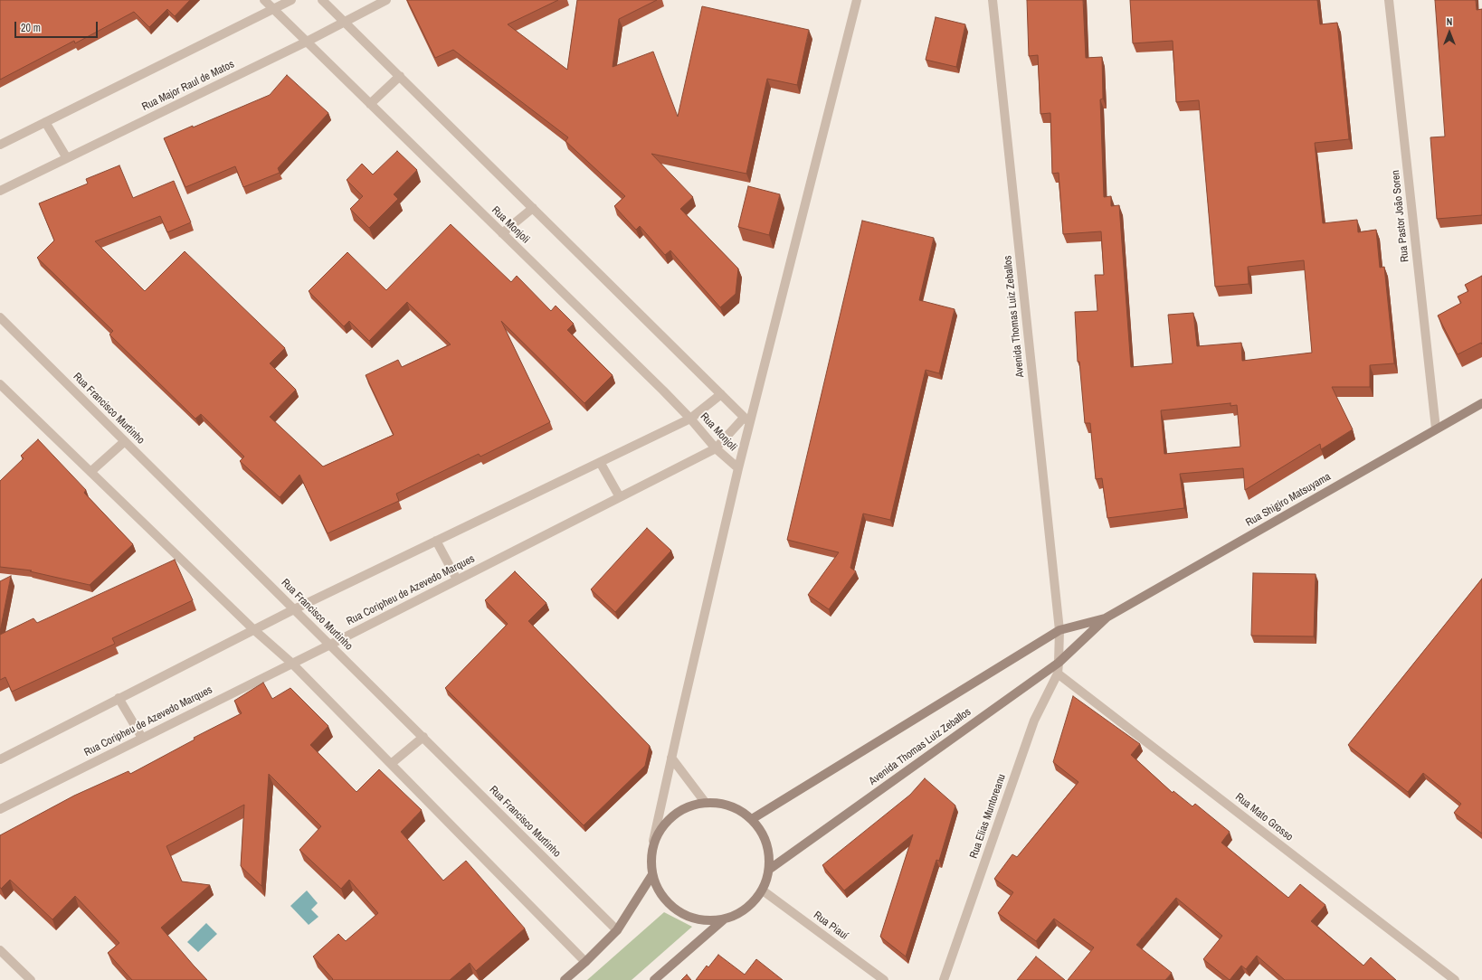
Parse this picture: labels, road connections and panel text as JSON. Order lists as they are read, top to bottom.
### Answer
{
  "streets": {
    "main road": ["Avenida Thomas Luiz Zeballos", "Rua Shigiro Matsuyama"],
    "street": [
      "Rua Major Raul de Matos",
      "Rua Pastor João Soren",
      "Rua Monjoli",
      "Rua Francisco Murtinho",
      "Rua Coripheu de Azevedo Marques",
      "Rua Elias Muntoreanu",
      "Rua Mato Grosso",
      "Rua Piauí"
    ]
  },
  "crossings": [
    ["Rua Major Raul de Matos", "Rua Monjoli"],
    ["Rua Pastor João Soren", "Rua Shigiro Matsuyama"],
    ["Rua Monjoli", "Rua Coripheu de Azevedo Marques"],
    ["Avenida Thomas Luiz Zeballos", "Rua Shigiro Matsuyama"],
    ["Avenida Thomas Luiz Zeballos", "Rua Elias Muntoreanu"],
    ["Avenida Thomas Luiz Zeballos", "Rua Piauí"],
    ["Rua Francisco Murtinho", "Rua Coripheu de Azevedo Marques"],
    ["Rua Shigiro Matsuyama", "Rua Elias Muntoreanu"],
    ["Rua Elias Muntoreanu", "Rua Mato Grosso"]
  ],
  "scale_bar": "20 m",
  "north": "top"
}
